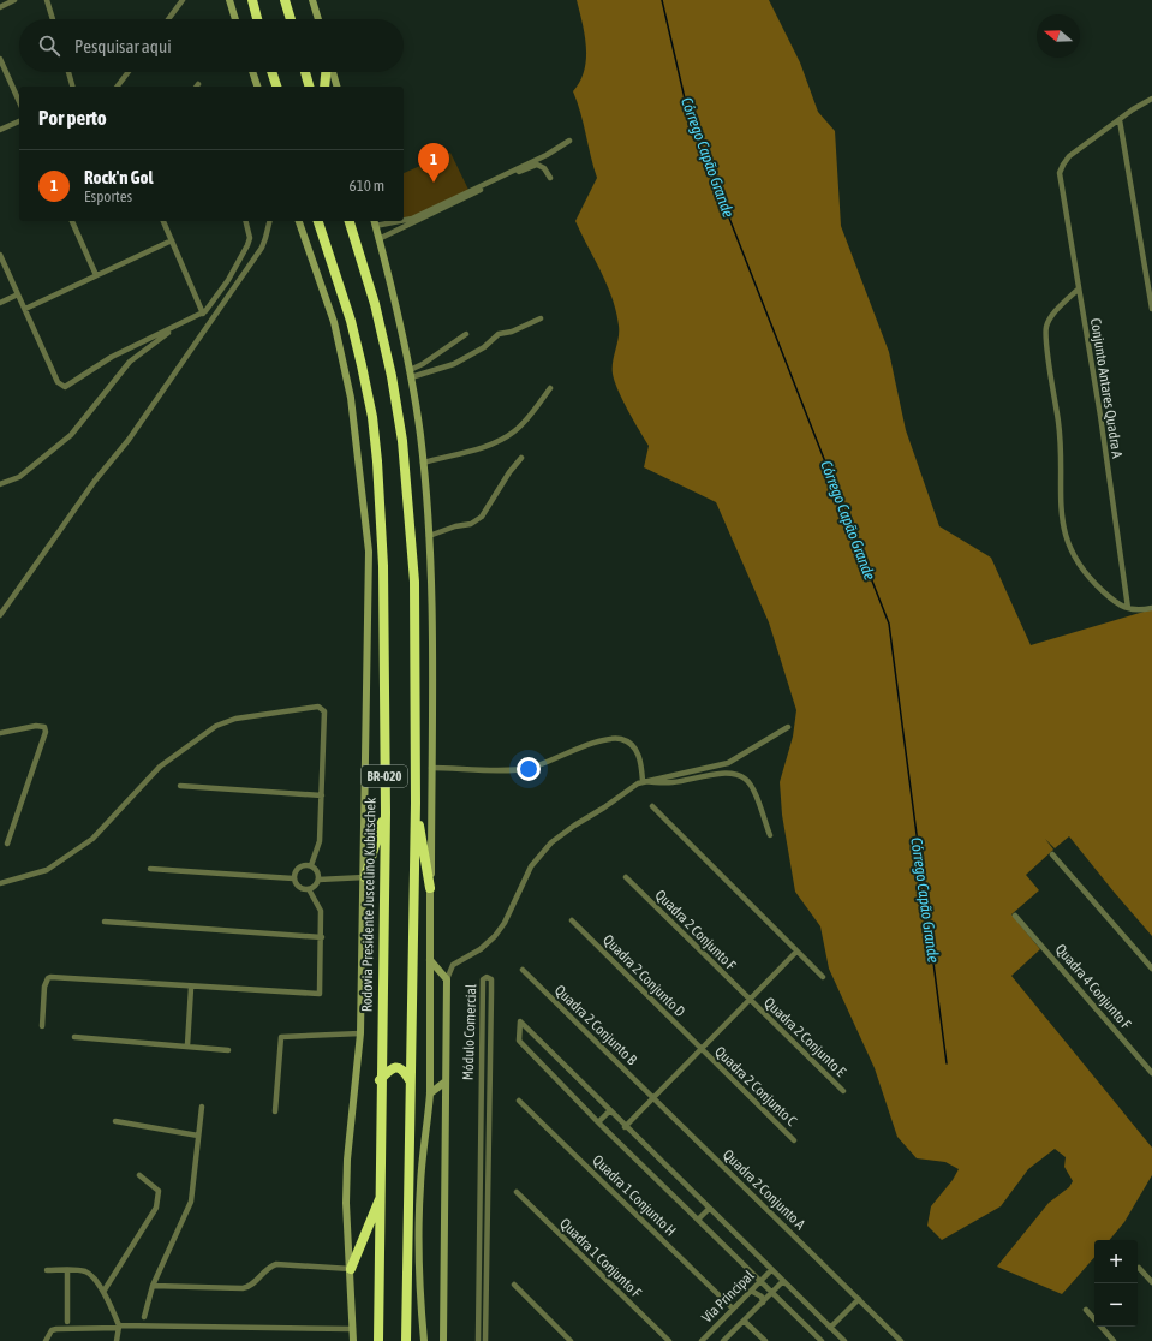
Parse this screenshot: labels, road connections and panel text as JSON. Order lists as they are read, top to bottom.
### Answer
{
  "streets": {
    "highway": ["BR-020", "Rodovia Presidente Juscelino Kubitschek"],
    "main road": ["Módulo Comercial"],
    "street": [
      "Conjunto Antares Quadra A",
      "Quadra 2 Conjunto F",
      "Quadra 2 Conjunto D",
      "Quadra 4 Conjunto F",
      "Quadra 2 Conjunto B",
      "Quadra 2 Conjunto E",
      "Quadra 2 Conjunto C",
      "Quadra 2 Conjunto A",
      "Quadra 1 Conjunto H",
      "Quadra 1 Conjunto F",
      "Via Principal"
    ]
  },
  "crossings": [
    ["Quadra 2 Conjunto F", "Quadra 2 Conjunto E"],
    ["Quadra 2 Conjunto D", "Quadra 2 Conjunto C"],
    ["Quadra 2 Conjunto B", "Quadra 2 Conjunto A"],
    ["Quadra 1 Conjunto H", "Via Principal"]
  ],
  "water": ["Córrego Capão Grande"],
  "north": "left",
  "page": {
    "search": "Pesquisar aqui",
    "heading": "Por perto",
    "pins": "1",
    "list": [
      {
        "mark": "1",
        "name": "Rock'n Gol",
        "note": "Esportes",
        "value": "610 m"
      }
    ],
    "map_buttons": ["+", "−"]
  }
}
